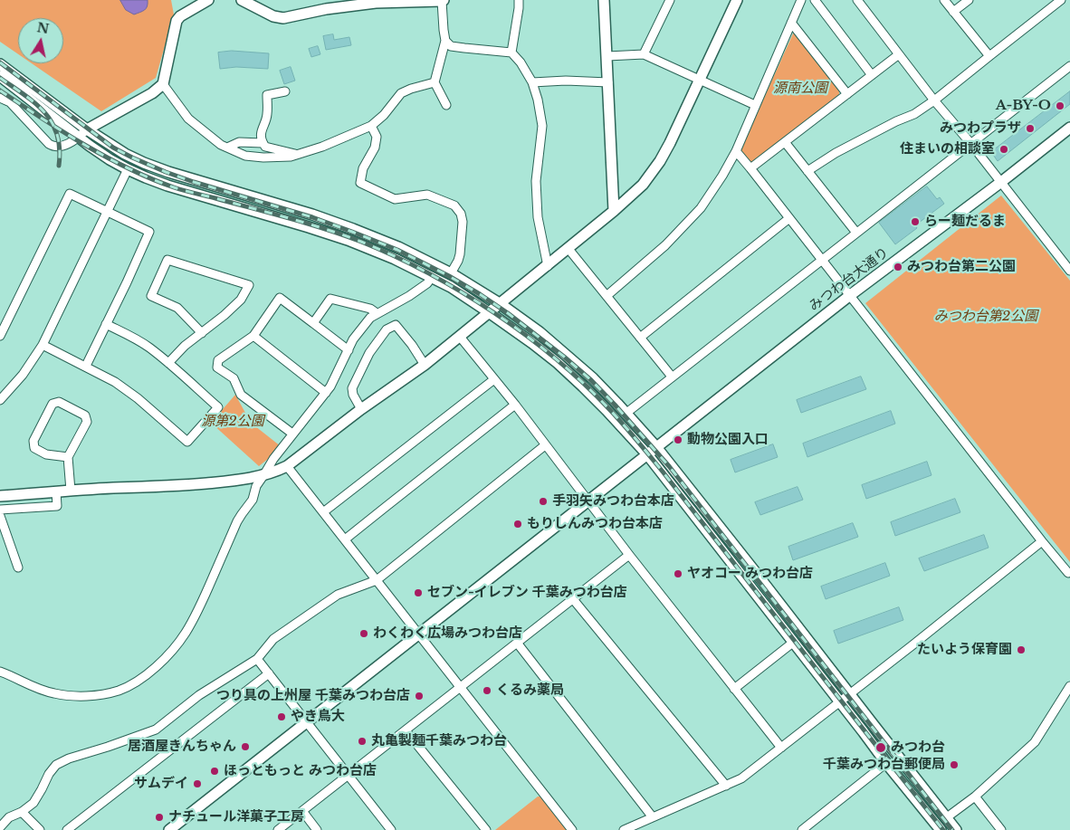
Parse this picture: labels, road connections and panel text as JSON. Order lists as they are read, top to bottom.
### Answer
{
  "streets": {
    "street": ["みつわ台大通り"]
  },
  "parks": ["源南公園", "みつわ台第2公園", "源第2公園"],
  "places": [
    "A-BY-O",
    "みつわプラザ",
    "住まいの相談室",
    "らー麺だるま",
    "みつわ台第二公園",
    "動物公園入口",
    "手羽矢みつわ台本店",
    "もりしんみつわ台本店",
    "ヤオコー みつわ台店",
    "セブン-イレブン 千葉みつわ台店",
    "わくわく広場みつわ台店",
    "たいよう保育園",
    "くるみ薬局",
    "つり具の上州屋 千葉みつわ台店",
    "やき鳥大",
    "丸亀製麺千葉みつわ台",
    "居酒屋きんちゃん",
    "みつわ台",
    "千葉みつわ台郵便局",
    "ほっともっと みつわ台店",
    "サムデイ",
    "ナチュール洋菓子工房"
  ],
  "north": "top"
}
